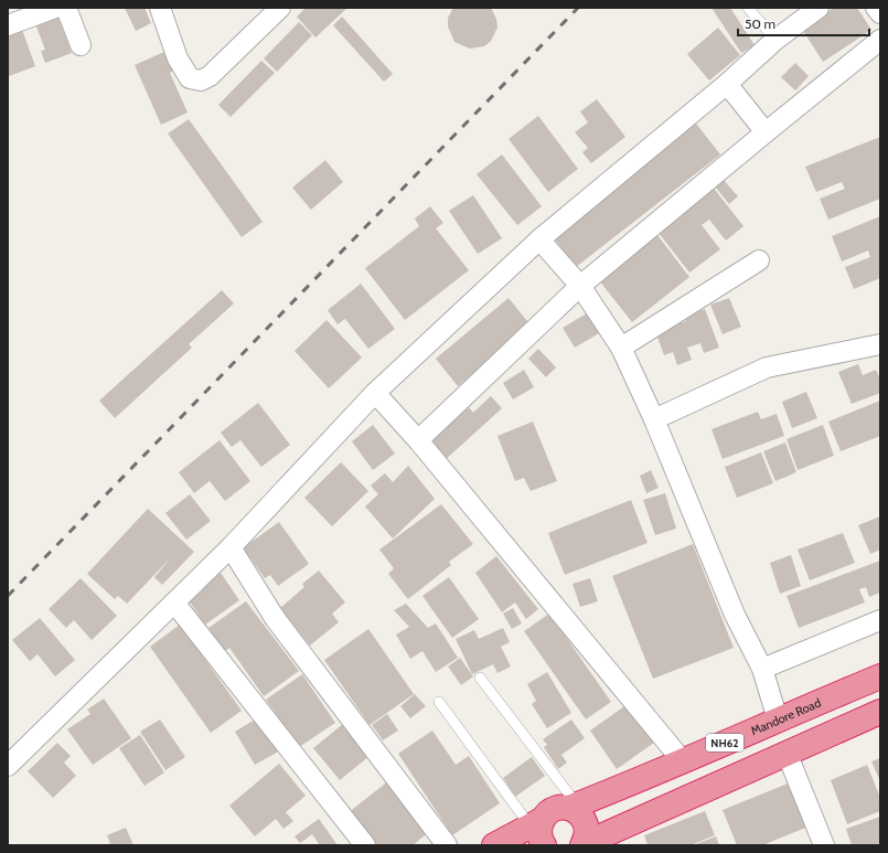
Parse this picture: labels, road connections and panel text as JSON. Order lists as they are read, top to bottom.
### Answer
{
  "streets": {
    "highway": ["Mandore Road", "NH62"]
  },
  "crossings": [
    ["Mandore Road", "NH62"]
  ],
  "scale_bar": "50 m"
}
